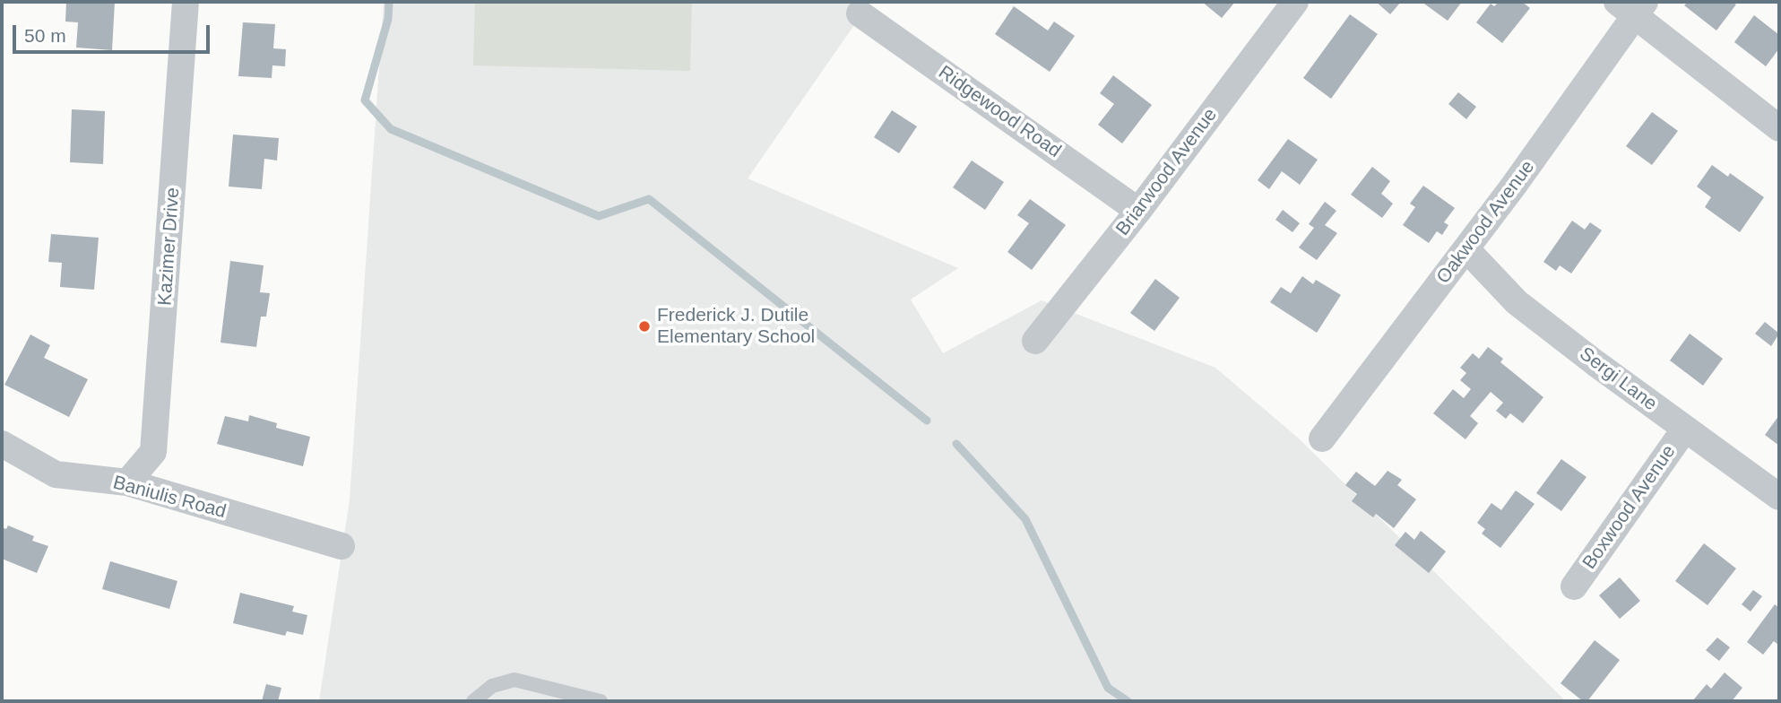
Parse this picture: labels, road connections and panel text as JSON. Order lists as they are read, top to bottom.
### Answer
{
  "streets": {
    "street": [
      "Ridgewood Road",
      "Briarwood Avenue",
      "Oakwood Avenue",
      "Kazimer Drive",
      "Sergi Lane",
      "Baniulis Road",
      "Boxwood Avenue"
    ]
  },
  "crossings": [
    ["Ridgewood Road", "Briarwood Avenue"],
    ["Oakwood Avenue", "Sergi Lane"],
    ["Kazimer Drive", "Baniulis Road"],
    ["Sergi Lane", "Boxwood Avenue"]
  ],
  "places": ["Frederick J. Dutile Elementary School"],
  "scale_bar": "50 m"
}
